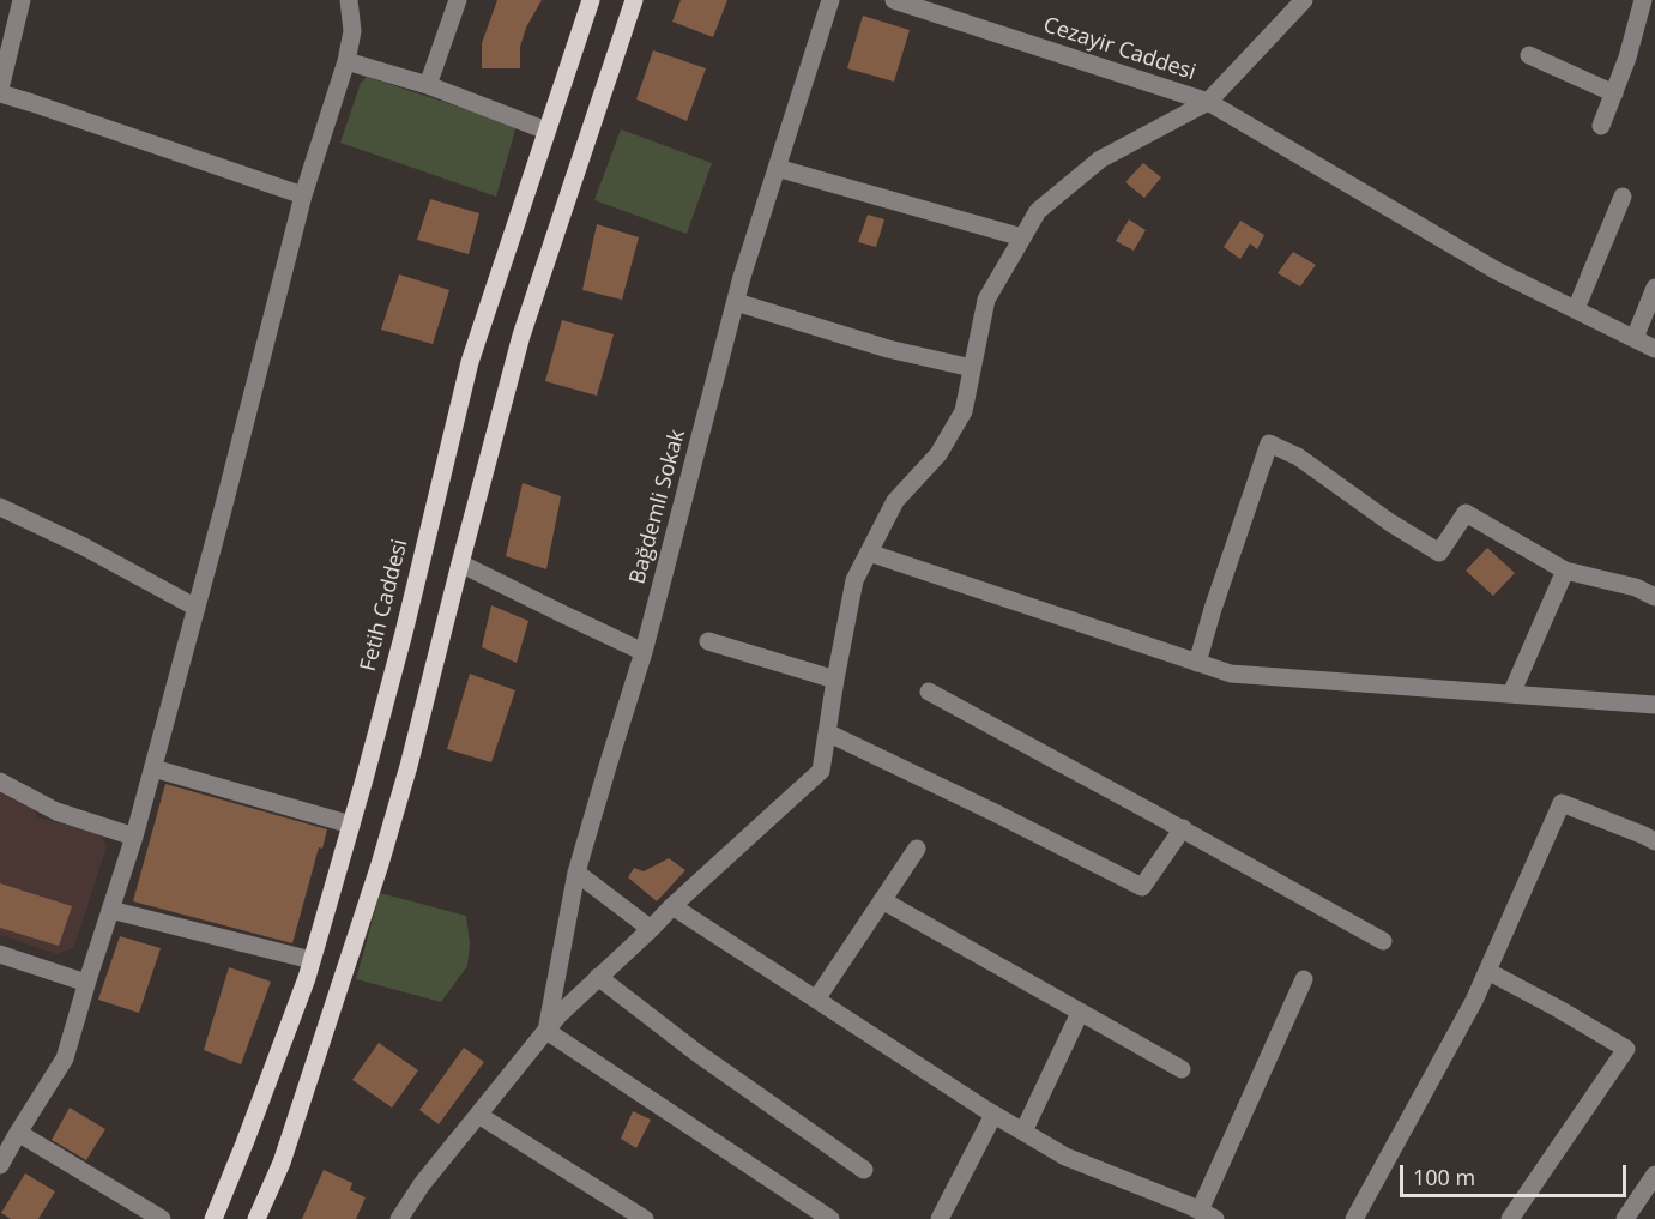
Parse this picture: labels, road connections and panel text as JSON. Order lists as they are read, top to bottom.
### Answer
{
  "streets": {
    "main road": ["Fetih Caddesi"],
    "street": ["Cezayir Caddesi", "Bağdemli Sokak"]
  },
  "scale_bar": "100 m"
}
